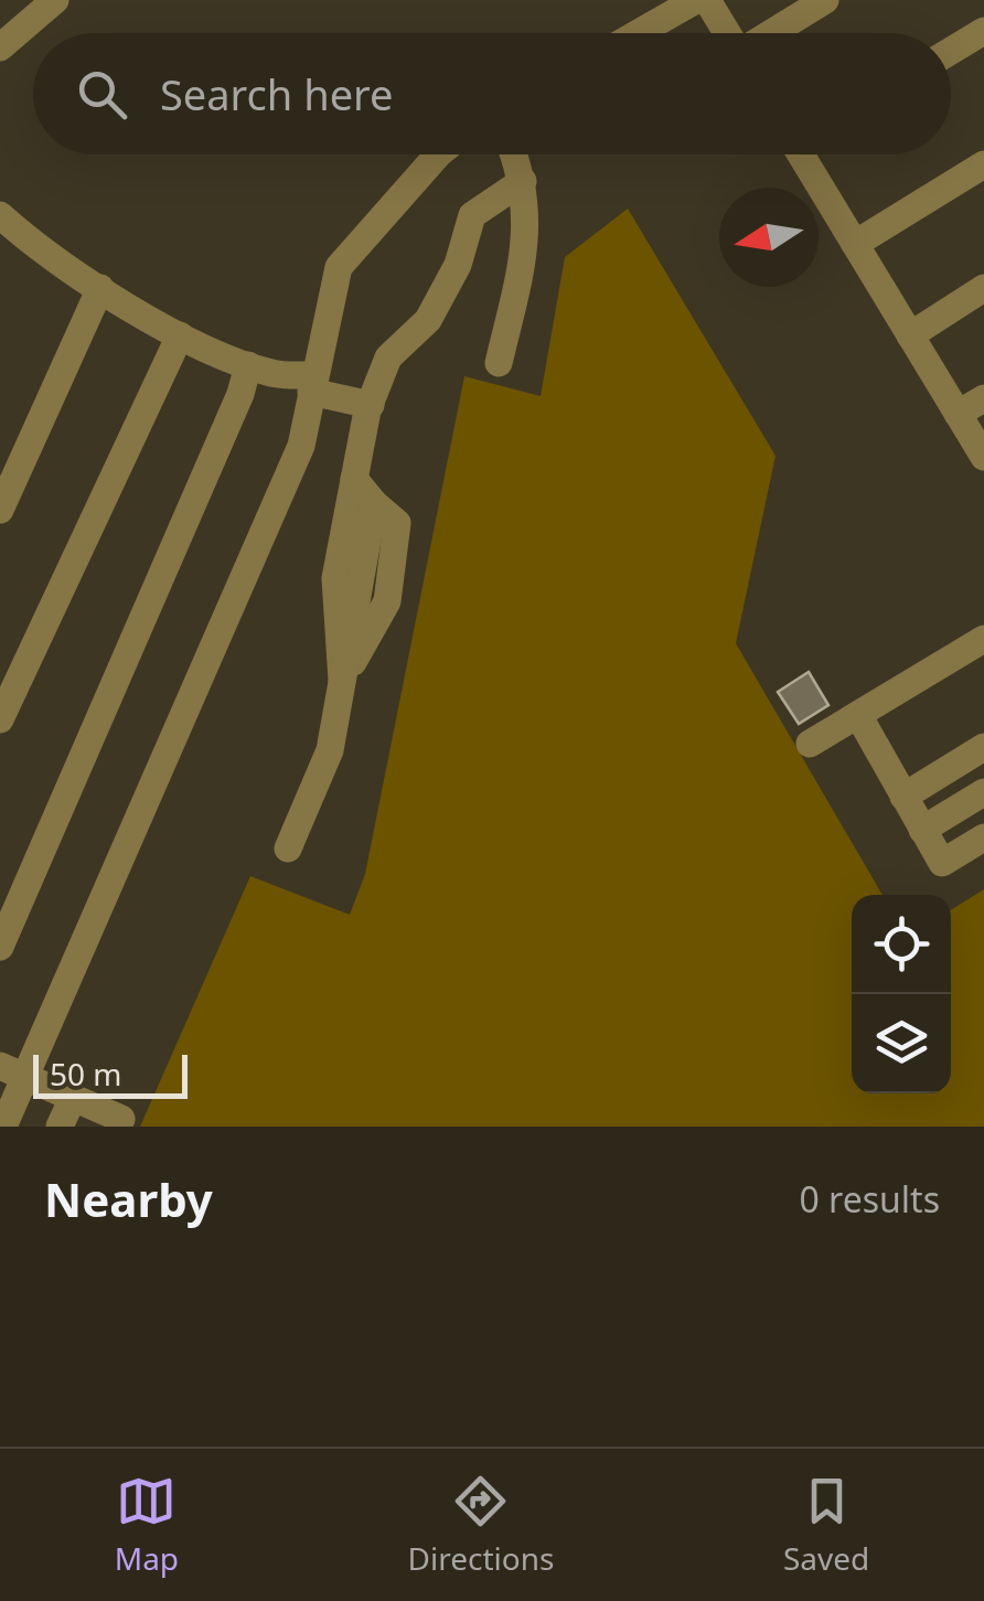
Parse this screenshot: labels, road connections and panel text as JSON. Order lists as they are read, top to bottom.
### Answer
{
  "scale_bar": "50 m",
  "north": "left",
  "page": {
    "search": "Search here",
    "scale": "50 m",
    "heading": ["Nearby", "0 results"],
    "nav": ["Map", "Directions", "Saved"]
  }
}
